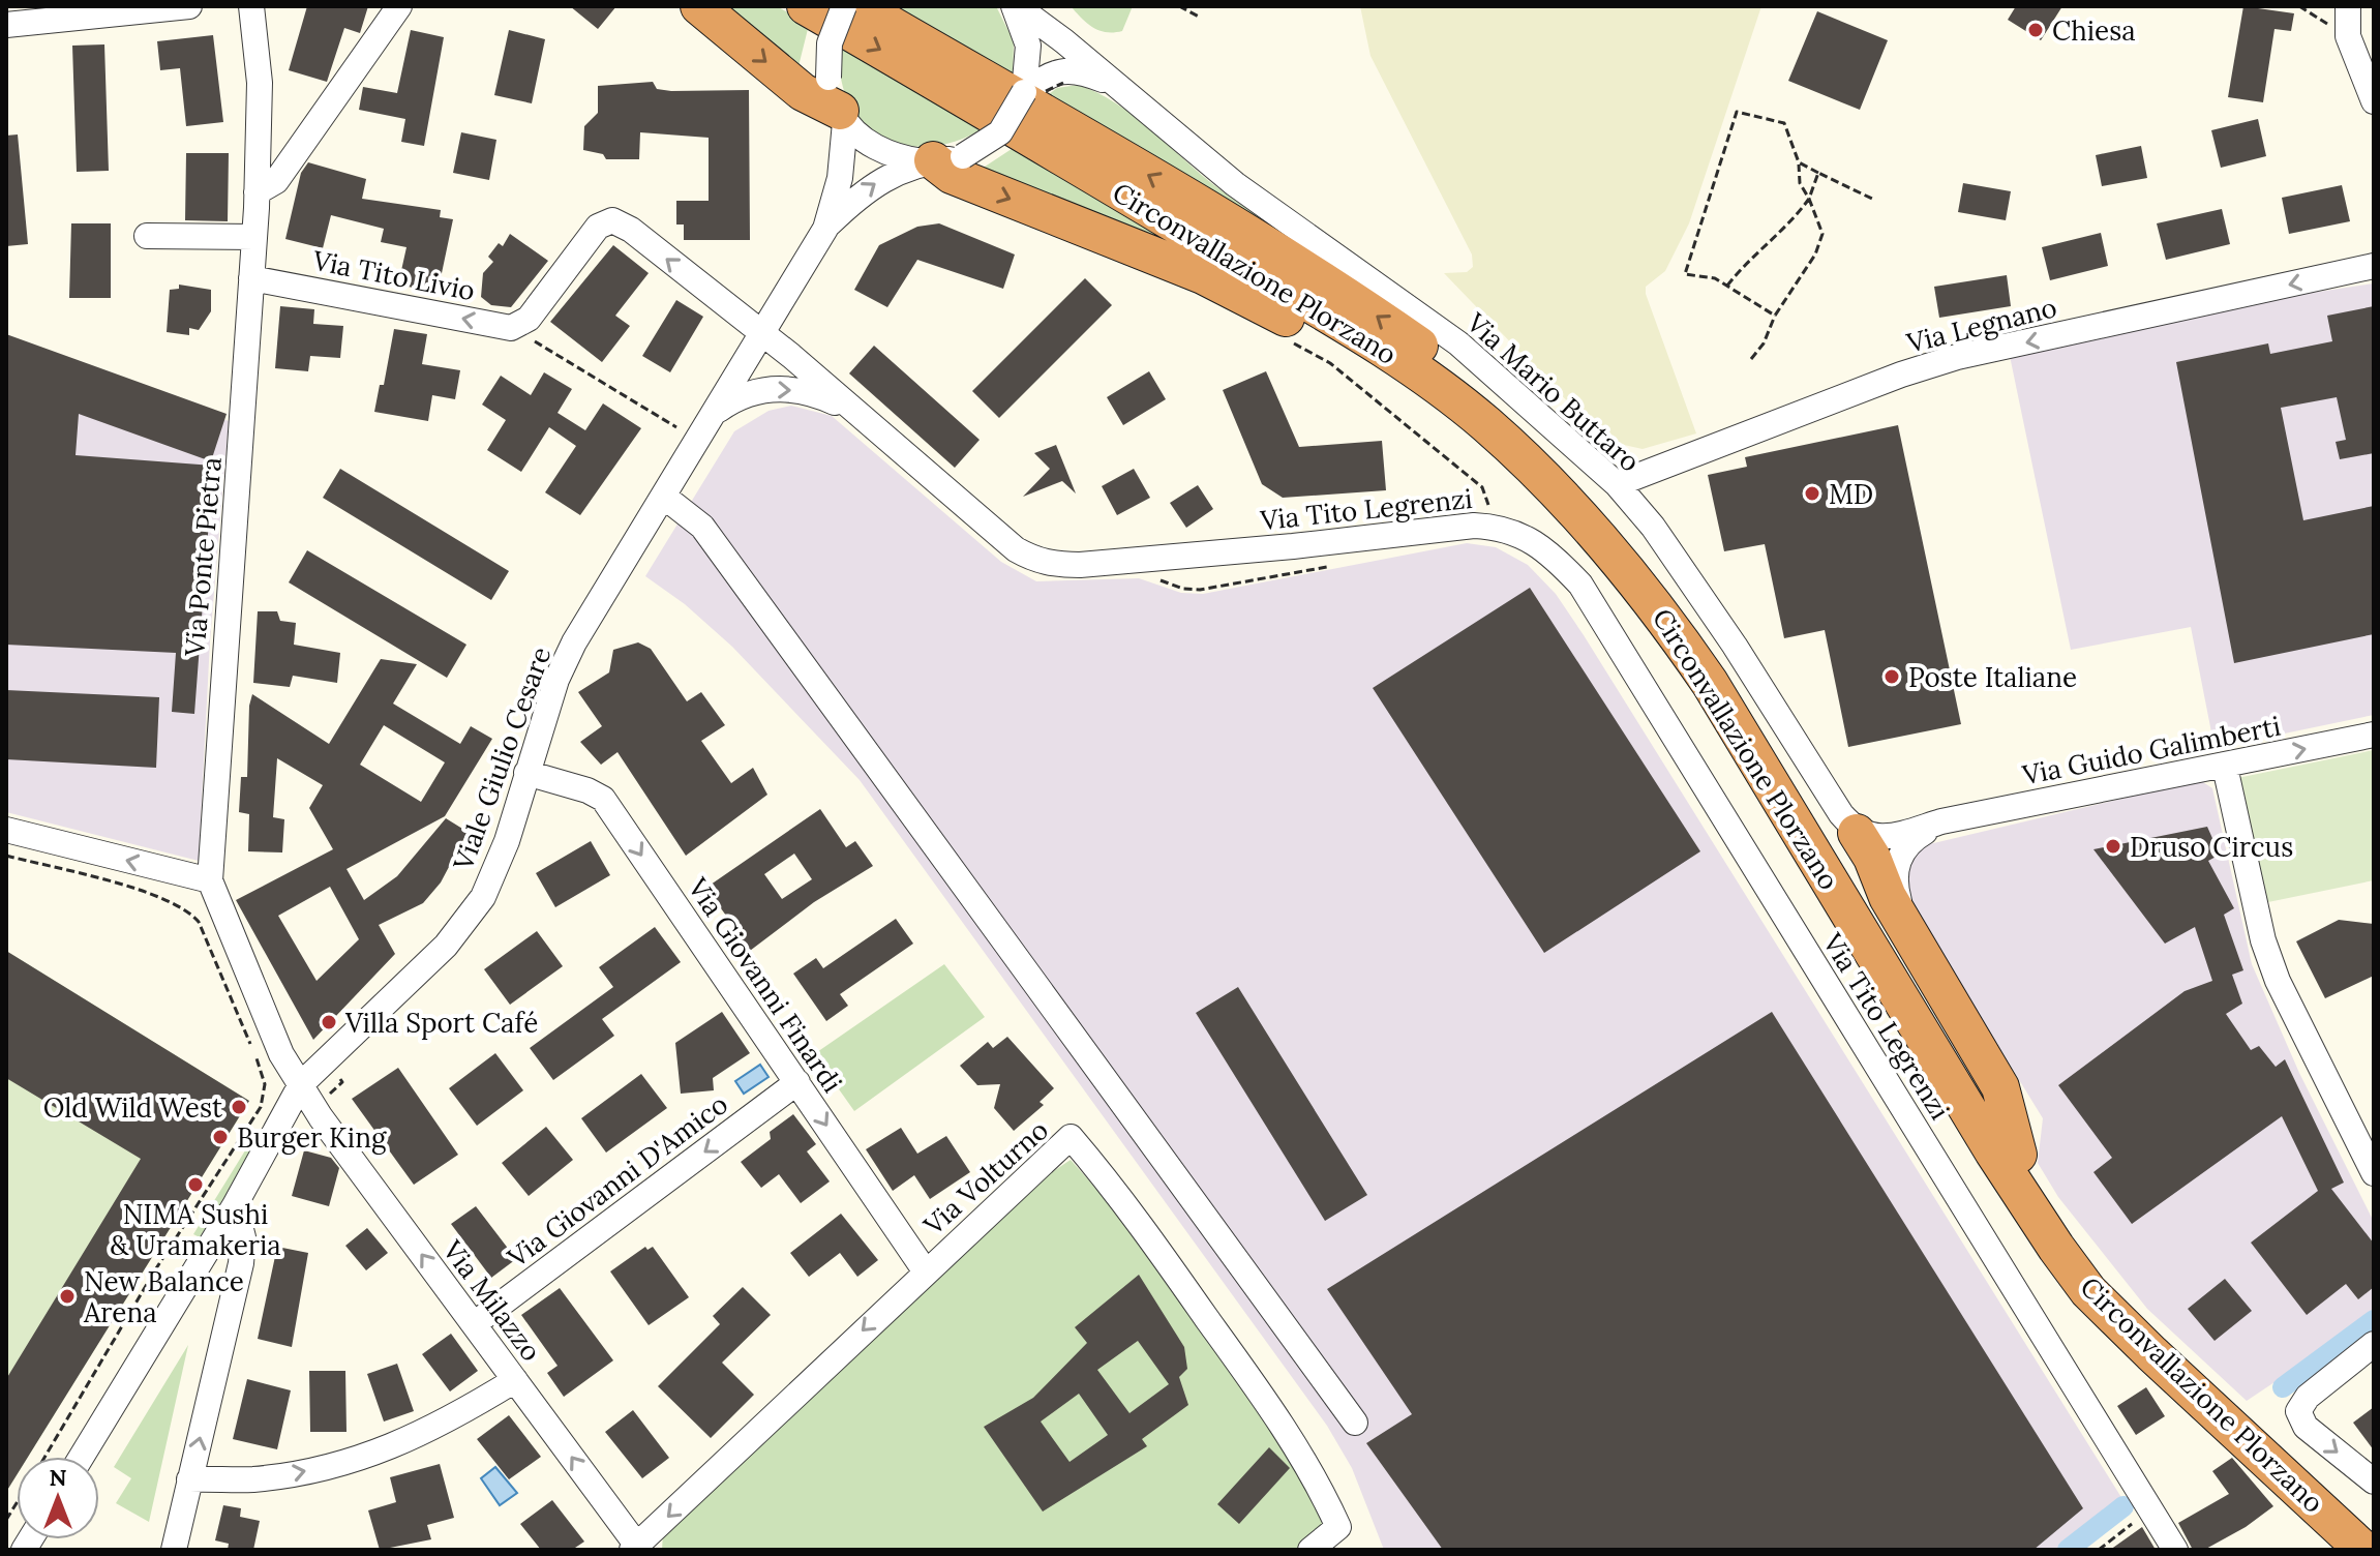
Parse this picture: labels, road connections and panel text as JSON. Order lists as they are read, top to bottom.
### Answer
{
  "streets": {
    "highway": ["Circonvallazione Plorzano"],
    "street": [
      "Via Tito Livio",
      "Via Legnano",
      "Via Mario Buttaro",
      "Via Tito Legrenzi",
      "Via Ponte Pietra",
      "Via Guido Galimberti",
      "Viale Giulio Cesare",
      "Via Giovanni Finardi",
      "Via Volturno",
      "Via Giovanni D'Amico",
      "Via Milazzo"
    ]
  },
  "crossings": [
    ["Via Tito Livio", "Via Ponte Pietra"],
    ["Via Legnano", "Via Mario Buttaro"],
    ["Via Mario Buttaro", "Via Guido Galimberti"],
    ["Via Mario Buttaro", "Viale Giulio Cesare"],
    ["Via Tito Legrenzi", "Viale Giulio Cesare"],
    ["Via Ponte Pietra", "Via Milazzo"],
    ["Viale Giulio Cesare", "Via Giovanni Finardi"],
    ["Viale Giulio Cesare", "Via Milazzo"],
    ["Via Giovanni Finardi", "Via Volturno"],
    ["Via Giovanni Finardi", "Via Giovanni D'Amico"],
    ["Via Volturno", "Via Milazzo"],
    ["Via Giovanni D'Amico", "Via Milazzo"]
  ],
  "one_way": [
    "Via Tito Livio",
    "Via Legnano",
    "Via Giovanni Finardi",
    "Via Volturno",
    "Via Giovanni D'Amico",
    "Via Milazzo"
  ],
  "places": [
    "Chiesa",
    "MD",
    "Poste Italiane",
    "Druso Circus",
    "Villa Sport Café",
    "Old Wild West",
    "Burger King",
    "NIMA Sushi & Uramakeria",
    "New Balance Arena"
  ],
  "north": "top"
}
